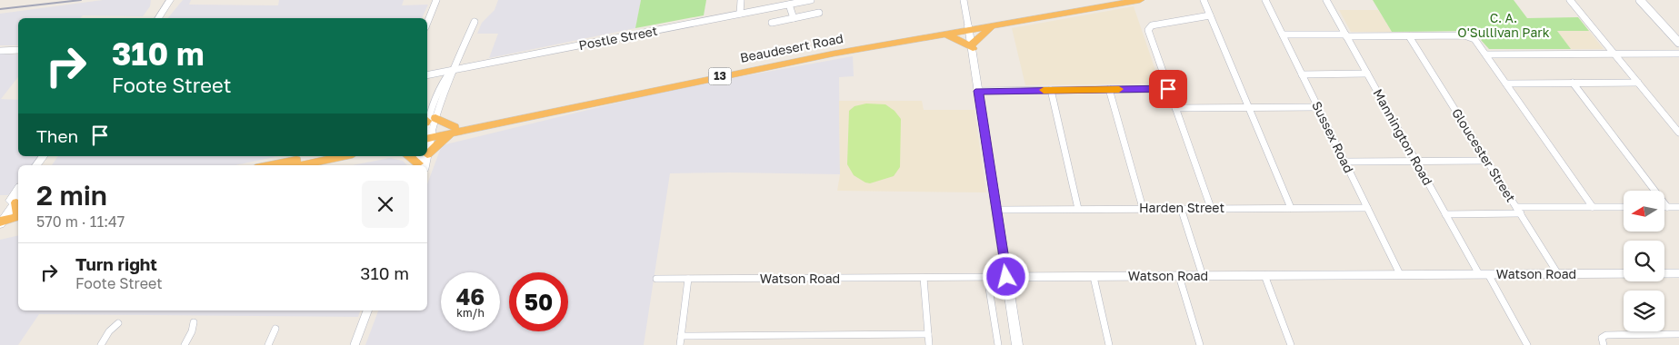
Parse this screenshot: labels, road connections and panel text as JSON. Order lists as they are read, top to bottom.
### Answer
{
  "streets": {
    "highway": ["Beaudesert Road", "13"],
    "street": [
      "Postle Street",
      "Sussex Road",
      "Mannington Road",
      "Gloucester Street",
      "Harden Street",
      "Watson Road"
    ]
  },
  "crossings": [
    ["Sussex Road", "Harden Street"],
    ["Sussex Road", "Watson Road"],
    ["Mannington Road", "Watson Road"],
    ["Gloucester Street", "Watson Road"]
  ],
  "parks": ["C. A. O'Sullivan Park"],
  "north": "left",
  "page": {
    "turn": ["310 m", "Foote Street"],
    "then": "Then",
    "heading": ["2 min", "570 m · 11:47"],
    "list": [
      {
        "name": "Turn right",
        "note": "Foote Street",
        "value": "310 m"
      }
    ],
    "speed": "46 km/h",
    "limit": "50"
  }
}
